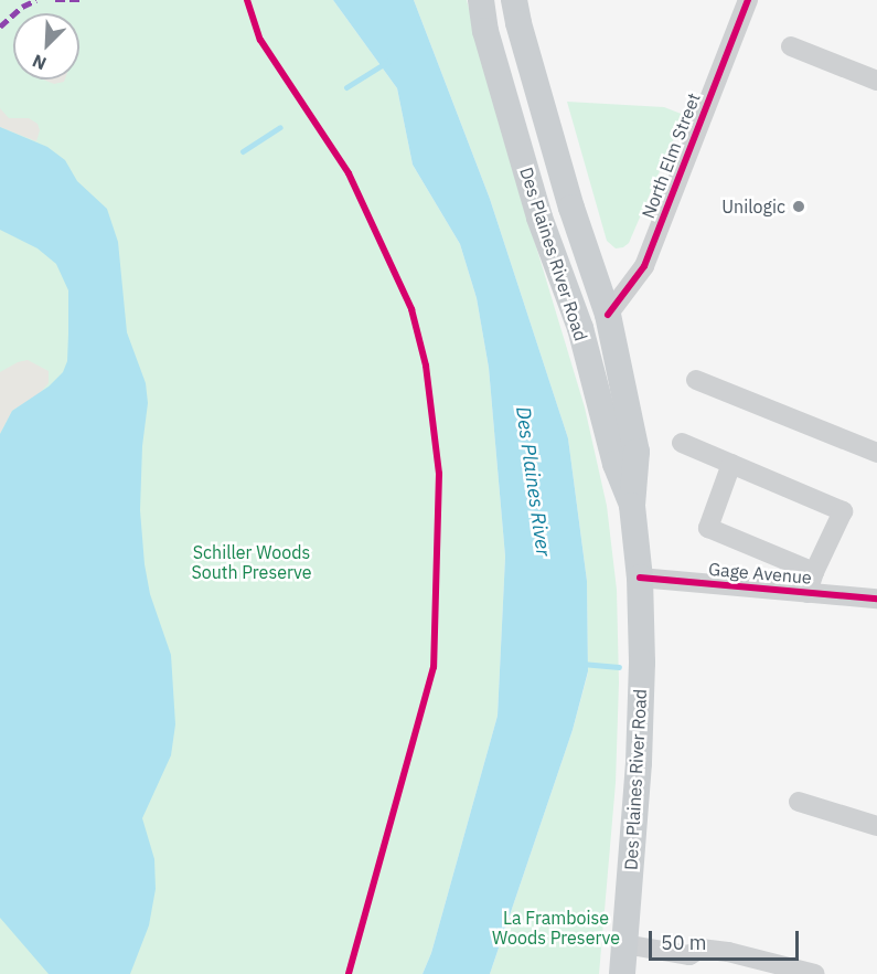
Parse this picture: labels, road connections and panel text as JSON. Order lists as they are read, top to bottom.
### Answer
{
  "streets": {
    "main road": ["Des Plaines River Road"],
    "street": ["North Elm Street", "Gage Avenue"]
  },
  "crossings": [
    ["North Elm Street", "Des Plaines River Road"],
    ["Des Plaines River Road", "Gage Avenue"]
  ],
  "water": ["Des Plaines River"],
  "parks": ["Schiller Woods South Preserve", "La Framboise Woods Preserve"],
  "places": ["Unilogic"],
  "scale_bar": "50 m",
  "north": "bottom left"
}
